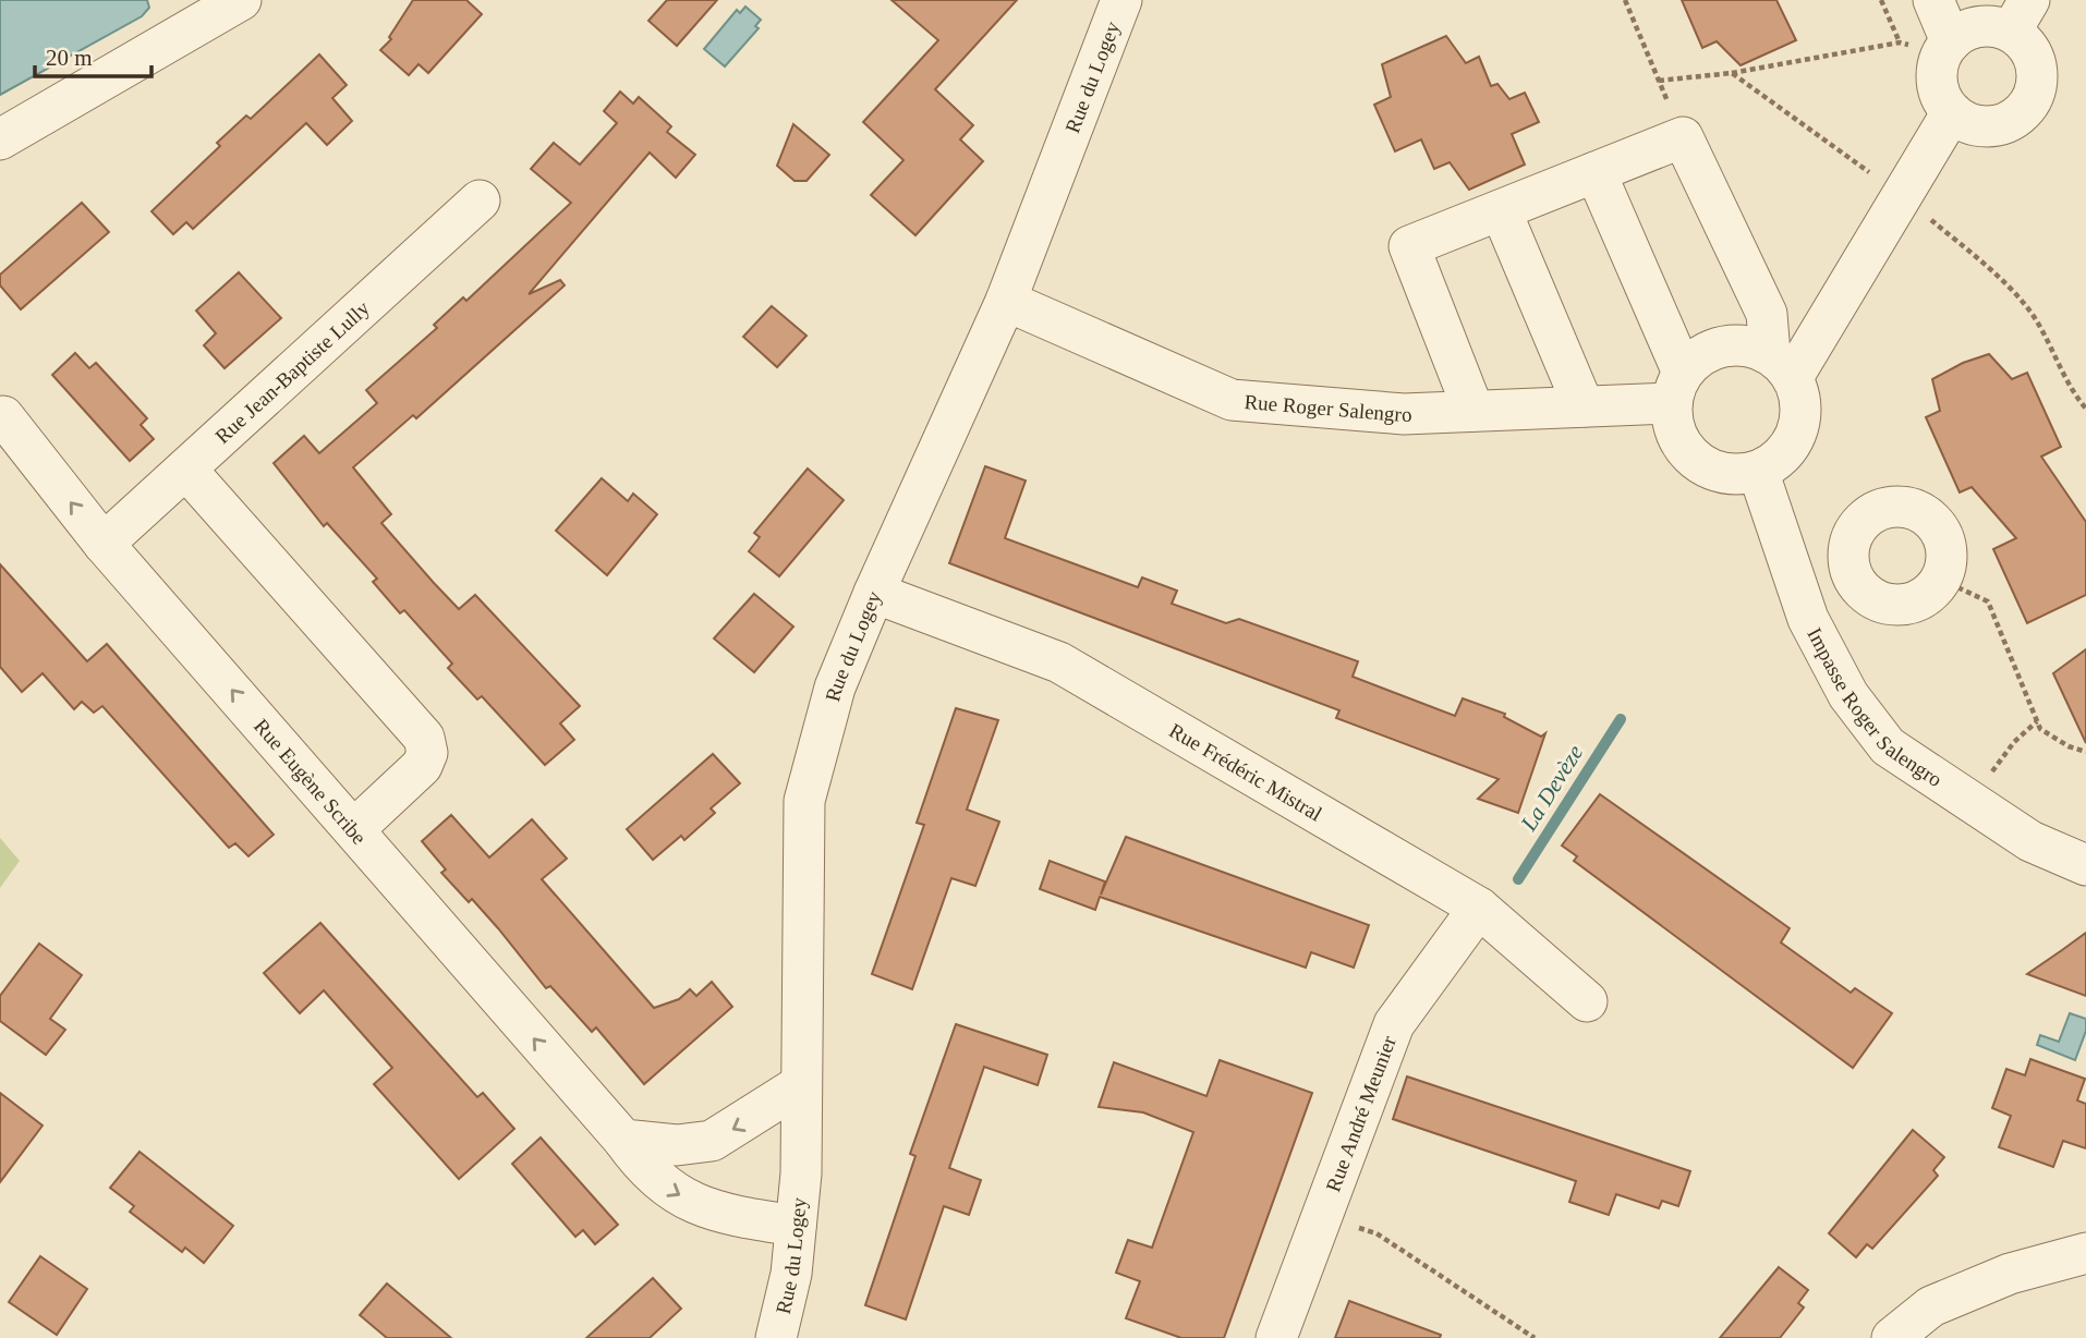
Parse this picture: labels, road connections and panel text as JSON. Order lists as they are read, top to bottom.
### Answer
{
  "streets": {
    "street": [
      "Rue du Logey",
      "Rue Jean-Baptiste Lully",
      "Rue Roger Salengro",
      "Impasse Roger Salengro",
      "Rue Frédéric Mistral",
      "Rue Eugène Scribe",
      "Rue André Meunier"
    ]
  },
  "crossings": [
    ["Rue du Logey", "Rue Roger Salengro"],
    ["Rue du Logey", "Rue Frédéric Mistral"],
    ["Rue du Logey", "Rue Eugène Scribe"],
    ["Rue Jean-Baptiste Lully", "Rue Eugène Scribe"],
    ["Rue Roger Salengro", "Impasse Roger Salengro"],
    ["Rue Frédéric Mistral", "Rue André Meunier"]
  ],
  "water": ["La Devèze"],
  "scale_bar": "20 m"
}
